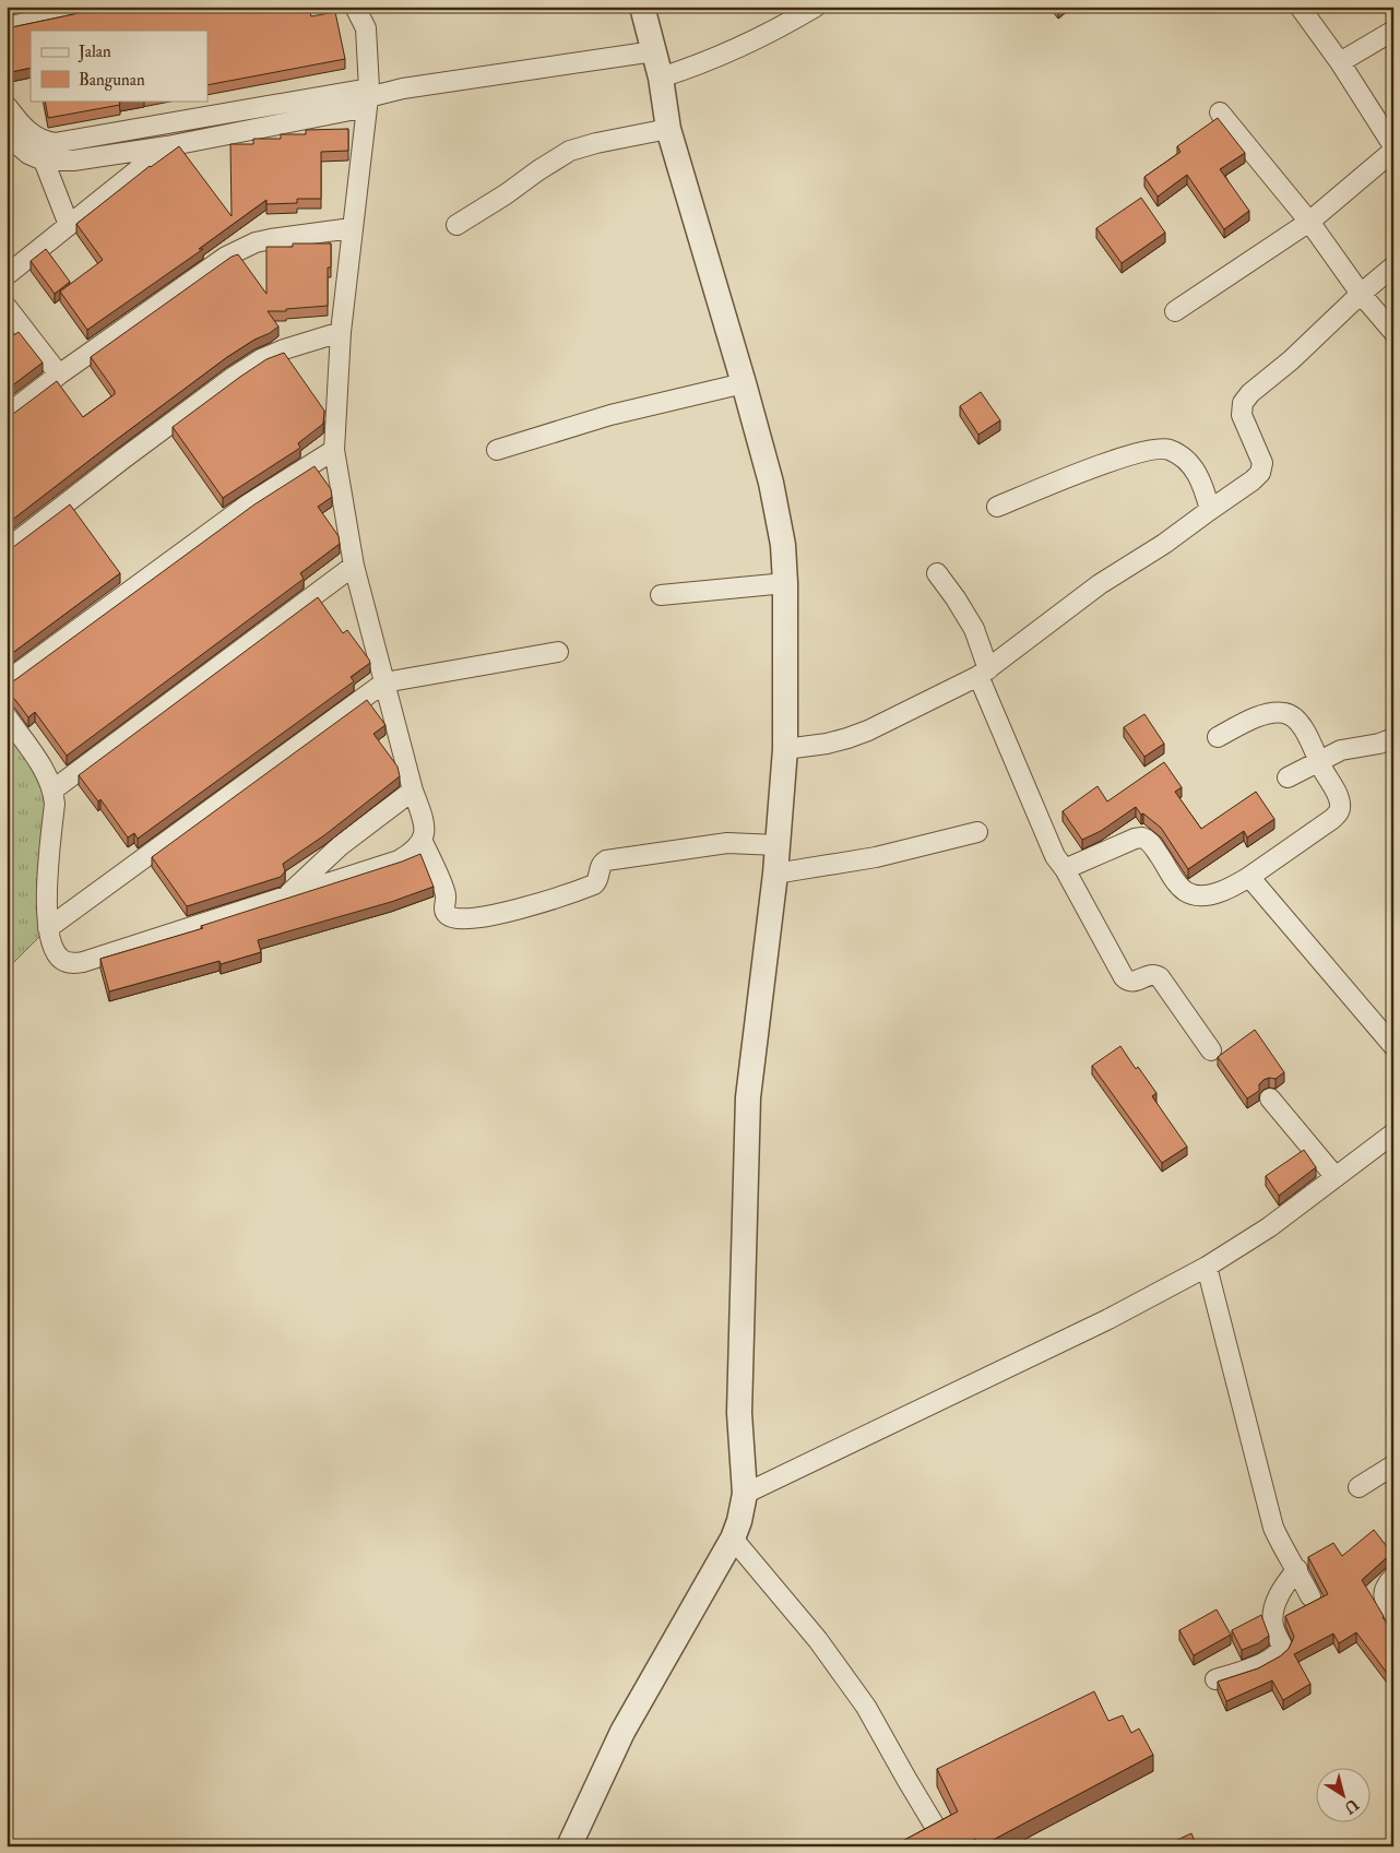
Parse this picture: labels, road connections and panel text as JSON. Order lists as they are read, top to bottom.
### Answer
{
  "legend": ["Jalan", "Bangunan"],
  "north": "bottom right"
}
